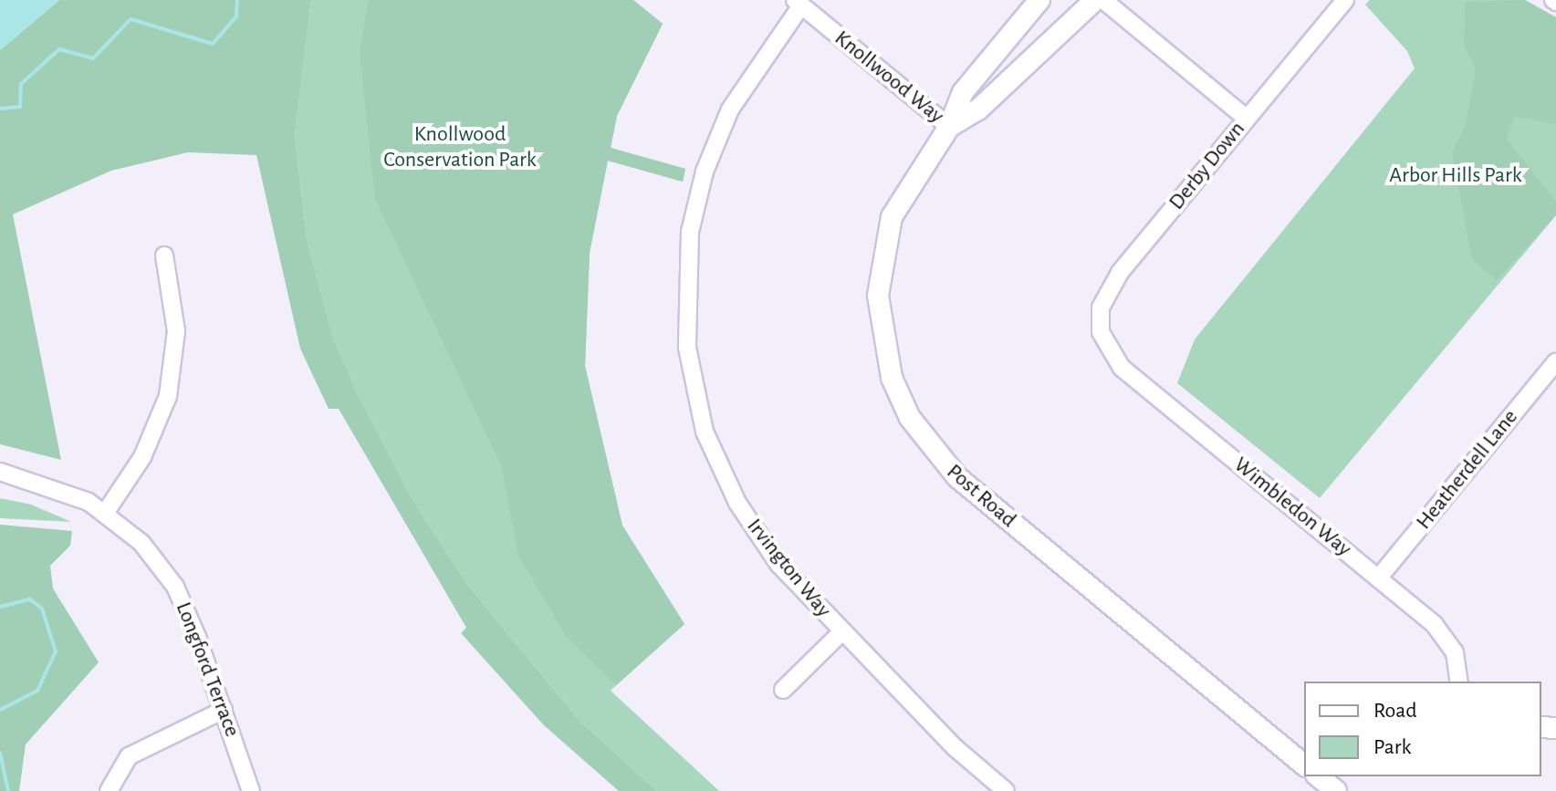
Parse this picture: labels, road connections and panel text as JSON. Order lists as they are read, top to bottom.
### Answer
{
  "streets": {
    "street": [
      "Knollwood Way",
      "Derby Down",
      "Heatherdell Lane",
      "Post Road",
      "Wimbledon Way",
      "Irvington Way",
      "Longford Terrace"
    ]
  },
  "crossings": [
    ["Knollwood Way", "Post Road"],
    ["Knollwood Way", "Irvington Way"],
    ["Derby Down", "Wimbledon Way"],
    ["Heatherdell Lane", "Wimbledon Way"]
  ],
  "parks": ["Knollwood Conservation Park", "Arbor Hills Park"],
  "legend": ["Road", "Park"]
}
